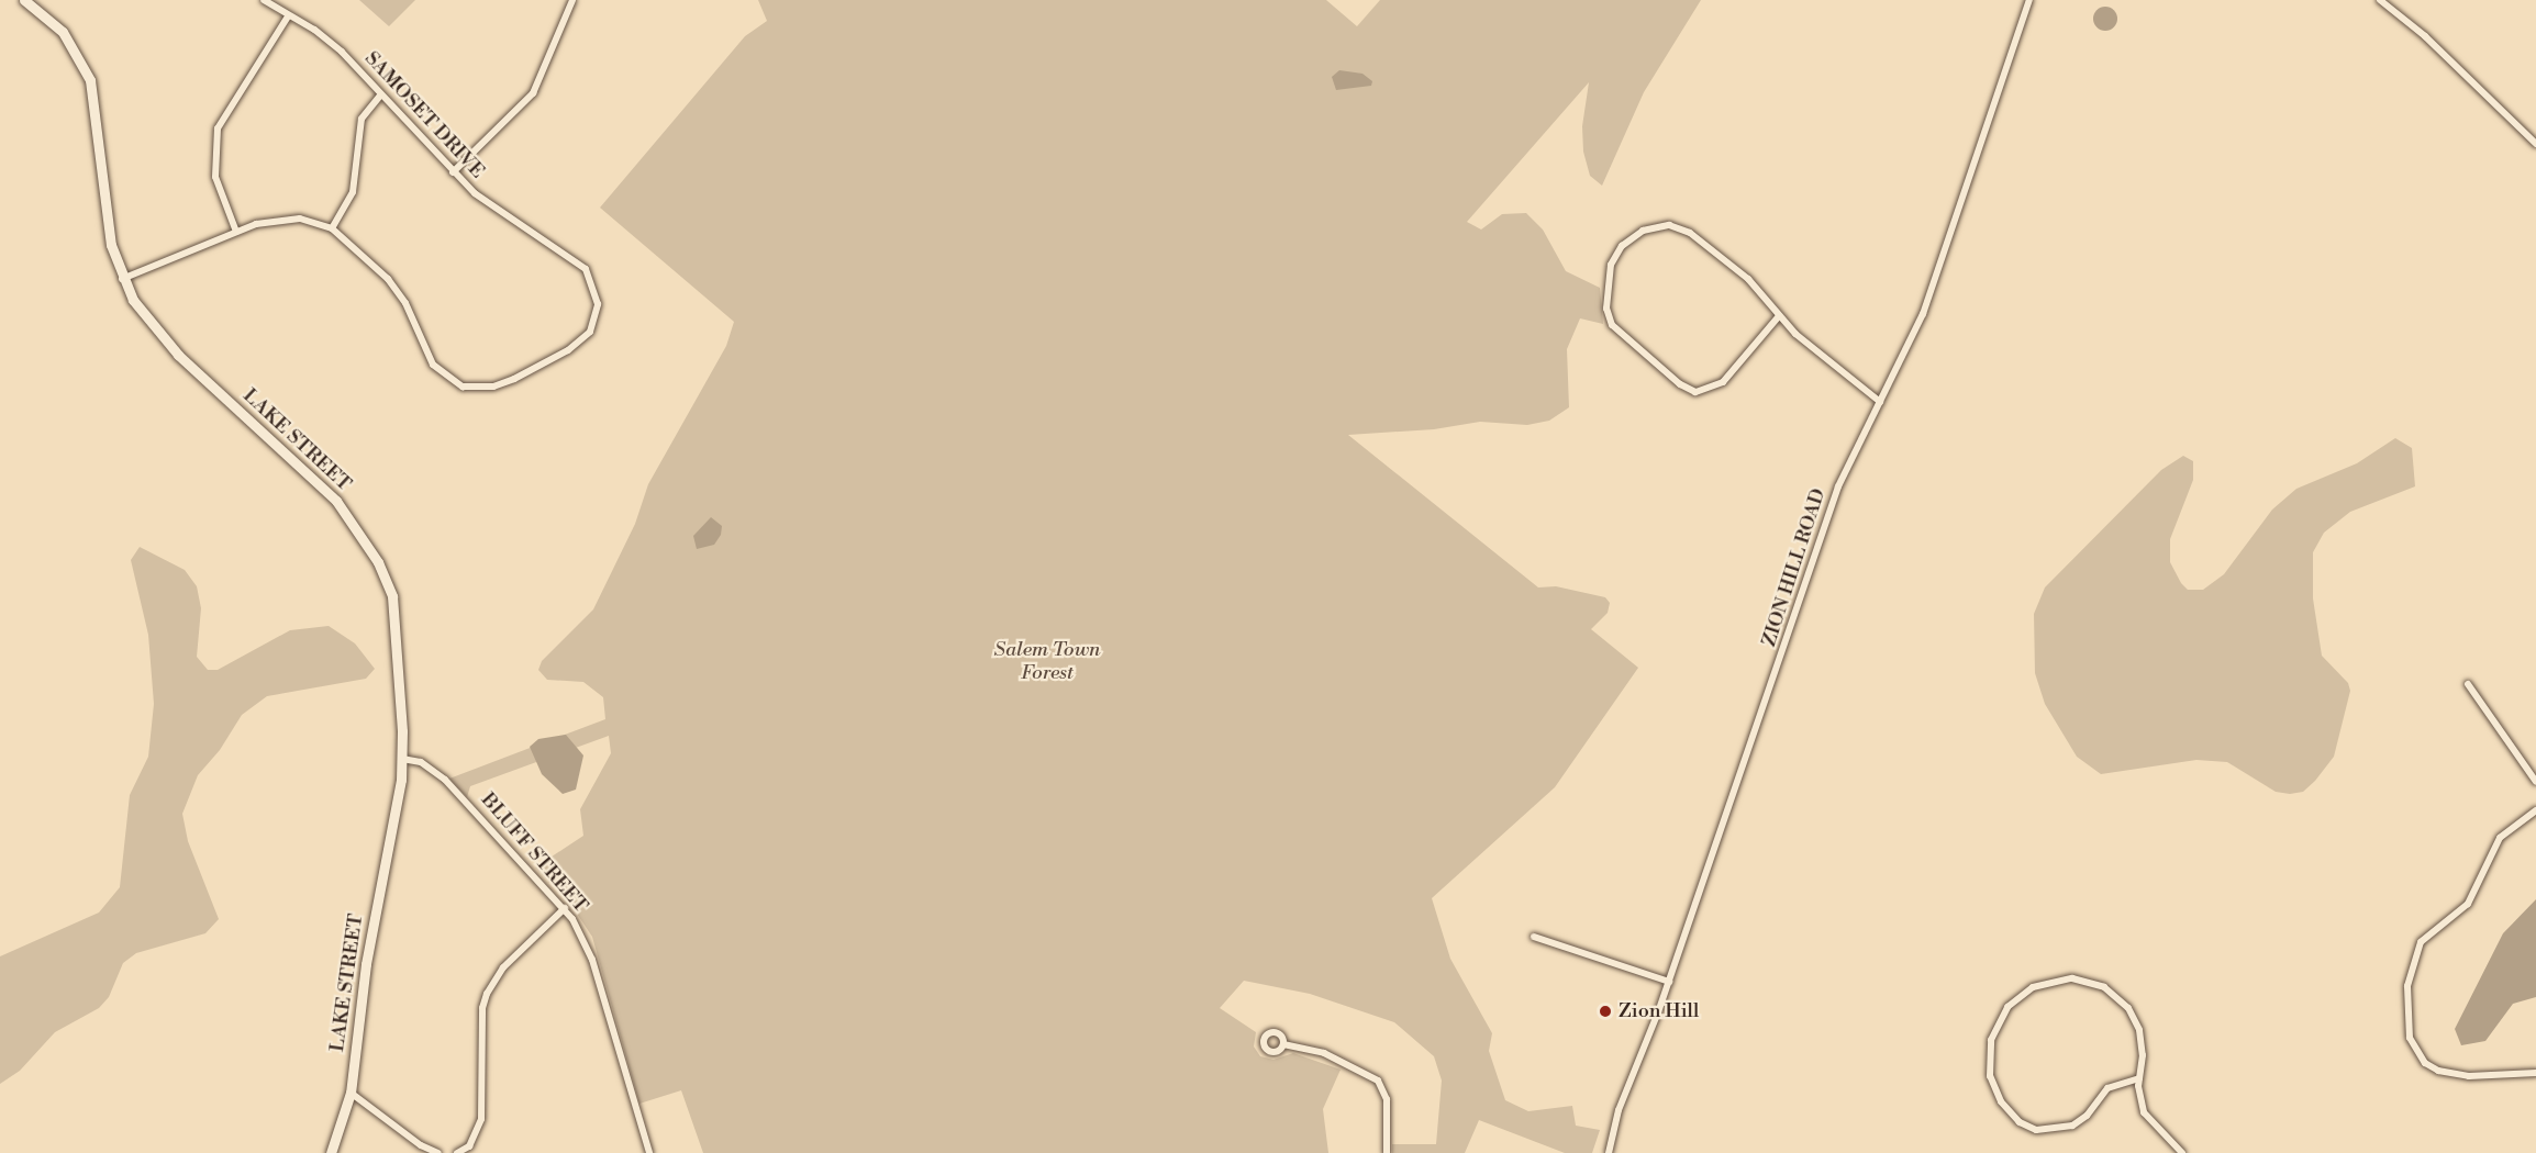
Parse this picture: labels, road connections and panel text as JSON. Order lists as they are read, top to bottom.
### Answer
{
  "streets": {
    "street": [
      "SAMOSET DRIVE",
      "LAKE STREET",
      "ZION HILL ROAD",
      "BLUFF STREET"
    ]
  },
  "crossings": [
    ["SAMOSET DRIVE", "LAKE STREET"],
    ["LAKE STREET", "BLUFF STREET"]
  ],
  "parks": ["Salem Town Forest"],
  "places": ["Zion Hill"]
}
